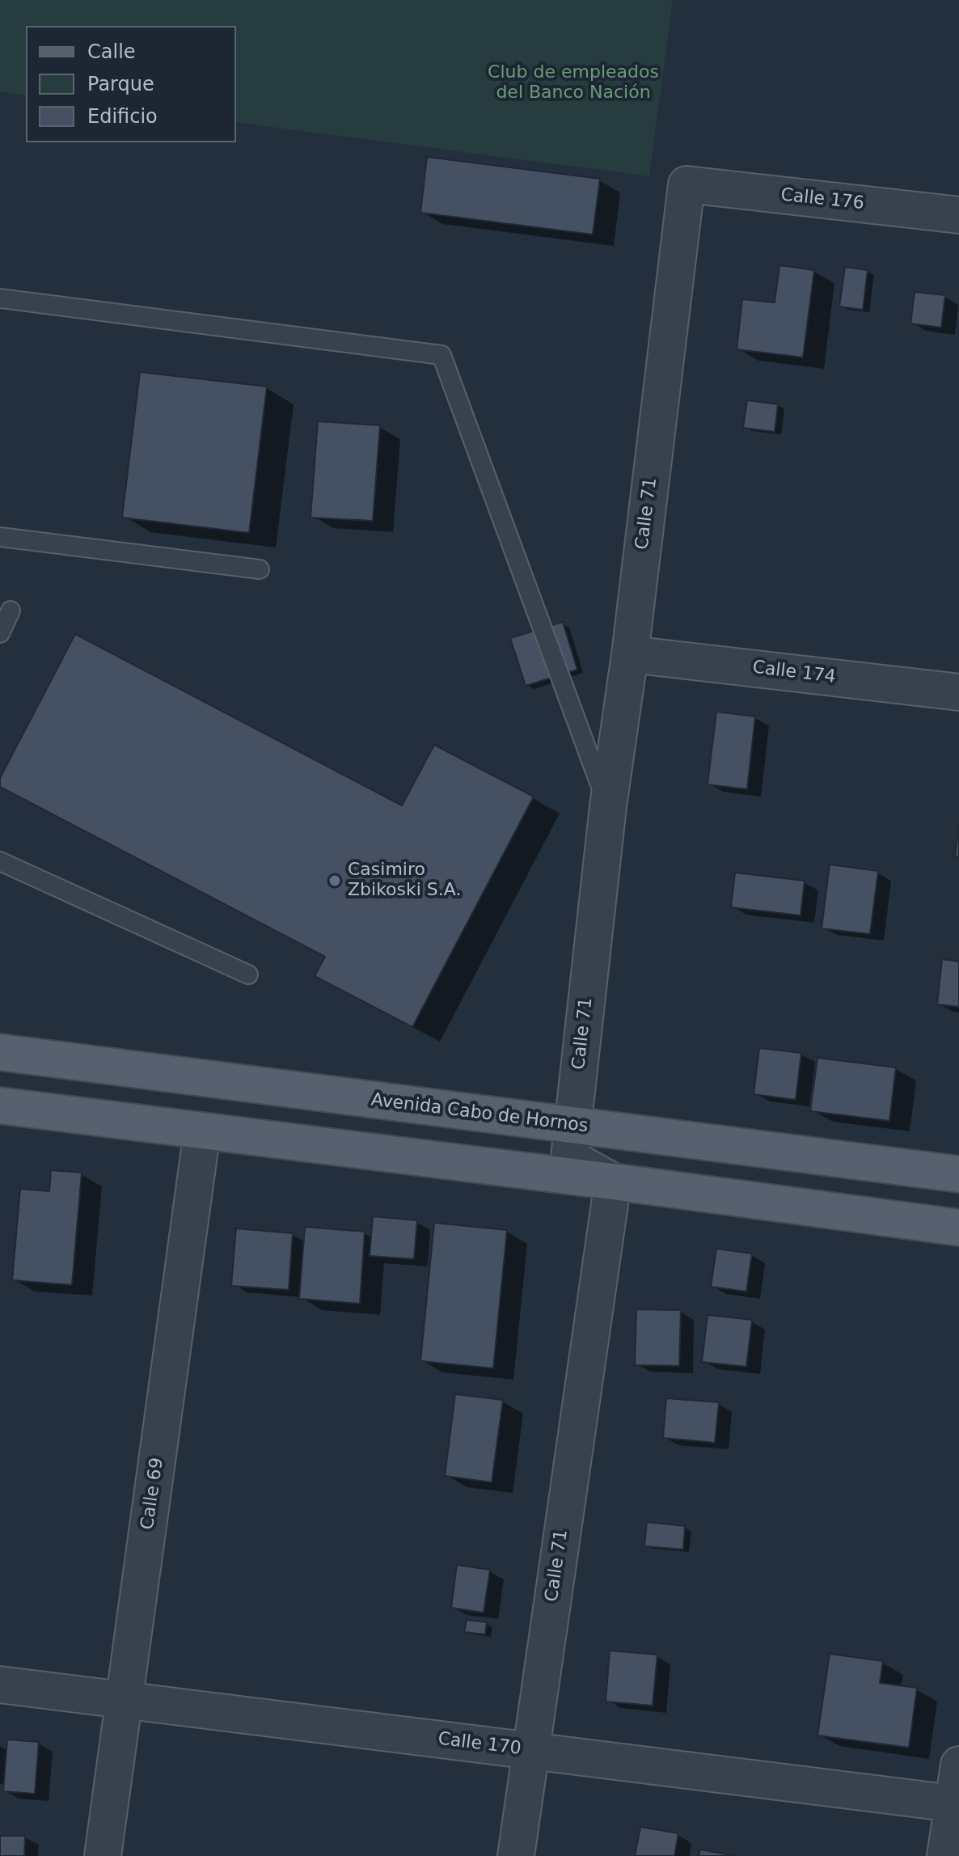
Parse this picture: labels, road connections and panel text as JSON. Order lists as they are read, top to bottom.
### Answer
{
  "streets": {
    "main road": ["Avenida Cabo de Hornos"],
    "street": [
      "Calle 176",
      "Calle 71",
      "Calle 174",
      "Calle 69",
      "Calle 170"
    ]
  },
  "crossings": [
    ["Calle 176", "Calle 71"],
    ["Calle 71", "Calle 174"],
    ["Calle 71", "Avenida Cabo de Hornos"],
    ["Calle 71", "Calle 170"],
    ["Calle 69", "Calle 170"]
  ],
  "parks": ["Club de empleados del Banco Nación"],
  "places": ["Casimiro Zbikoski S.A."],
  "legend": ["Calle", "Parque", "Edificio"]
}
